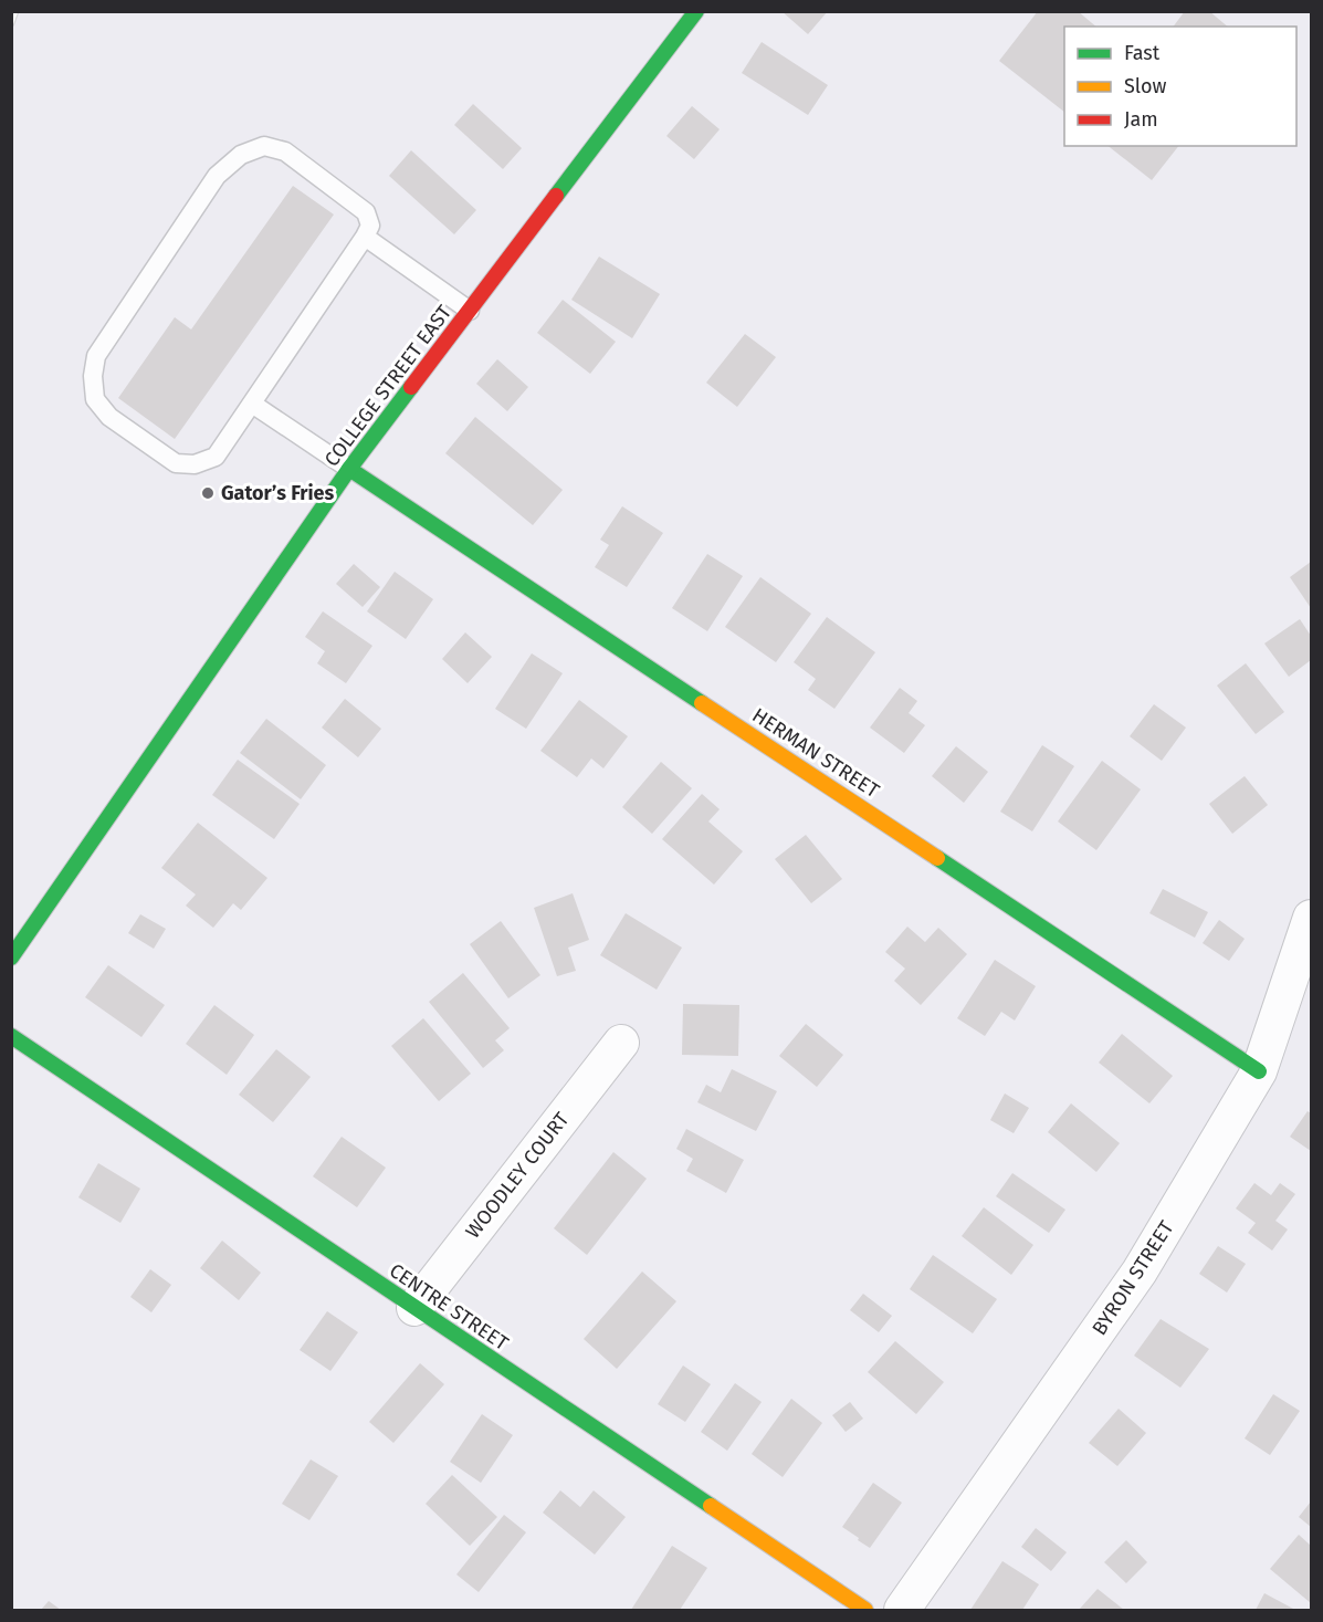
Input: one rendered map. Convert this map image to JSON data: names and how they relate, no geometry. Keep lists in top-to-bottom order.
{
  "streets": {
    "street": [
      "COLLEGE STREET EAST",
      "HERMAN STREET",
      "WOODLEY COURT",
      "BYRON STREET",
      "CENTRE STREET"
    ]
  },
  "crossings": [
    ["COLLEGE STREET EAST", "HERMAN STREET"],
    ["HERMAN STREET", "BYRON STREET"],
    ["WOODLEY COURT", "CENTRE STREET"]
  ],
  "places": ["Gator’s Fries"],
  "legend": ["Fast", "Slow", "Jam"]
}
